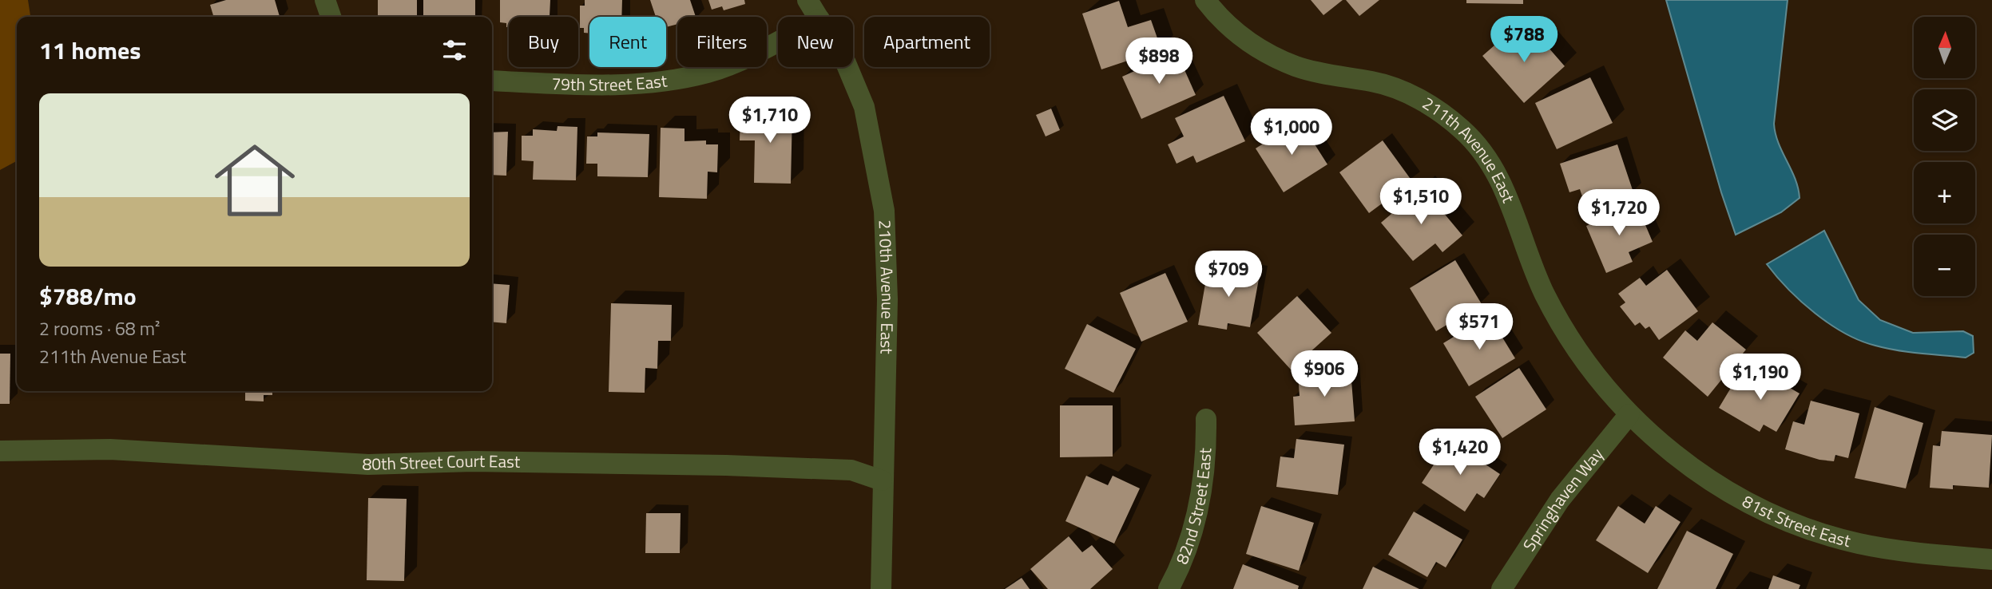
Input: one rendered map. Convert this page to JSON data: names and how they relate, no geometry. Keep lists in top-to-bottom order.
{
  "streets": {
    "street": [
      "79th Street East",
      "211th Avenue East",
      "210th Avenue East",
      "80th Street Court East",
      "Springhaven Way",
      "82nd Street East",
      "81st Street East"
    ]
  },
  "crossings": [
    ["211th Avenue East", "Springhaven Way"],
    ["211th Avenue East", "81st Street East"],
    ["210th Avenue East", "80th Street Court East"],
    ["Springhaven Way", "81st Street East"]
  ],
  "north": "top",
  "page": {
    "price": [
      "$788",
      "$898",
      "$1,710",
      "$1,000",
      "$1,510",
      "$1,720",
      "$709",
      "$571",
      "$906",
      "$1,190",
      "$1,420"
    ],
    "map_buttons": ["+", "−"],
    "chip": [
      "Buy",
      "Rent",
      "Filters",
      "New",
      "Apartment"
    ],
    "heading": "11 homes",
    "list": [
      {
        "name": "$788/mo",
        "note": "2 rooms · 68 m² · 211th Avenue East"
      }
    ]
  }
}
